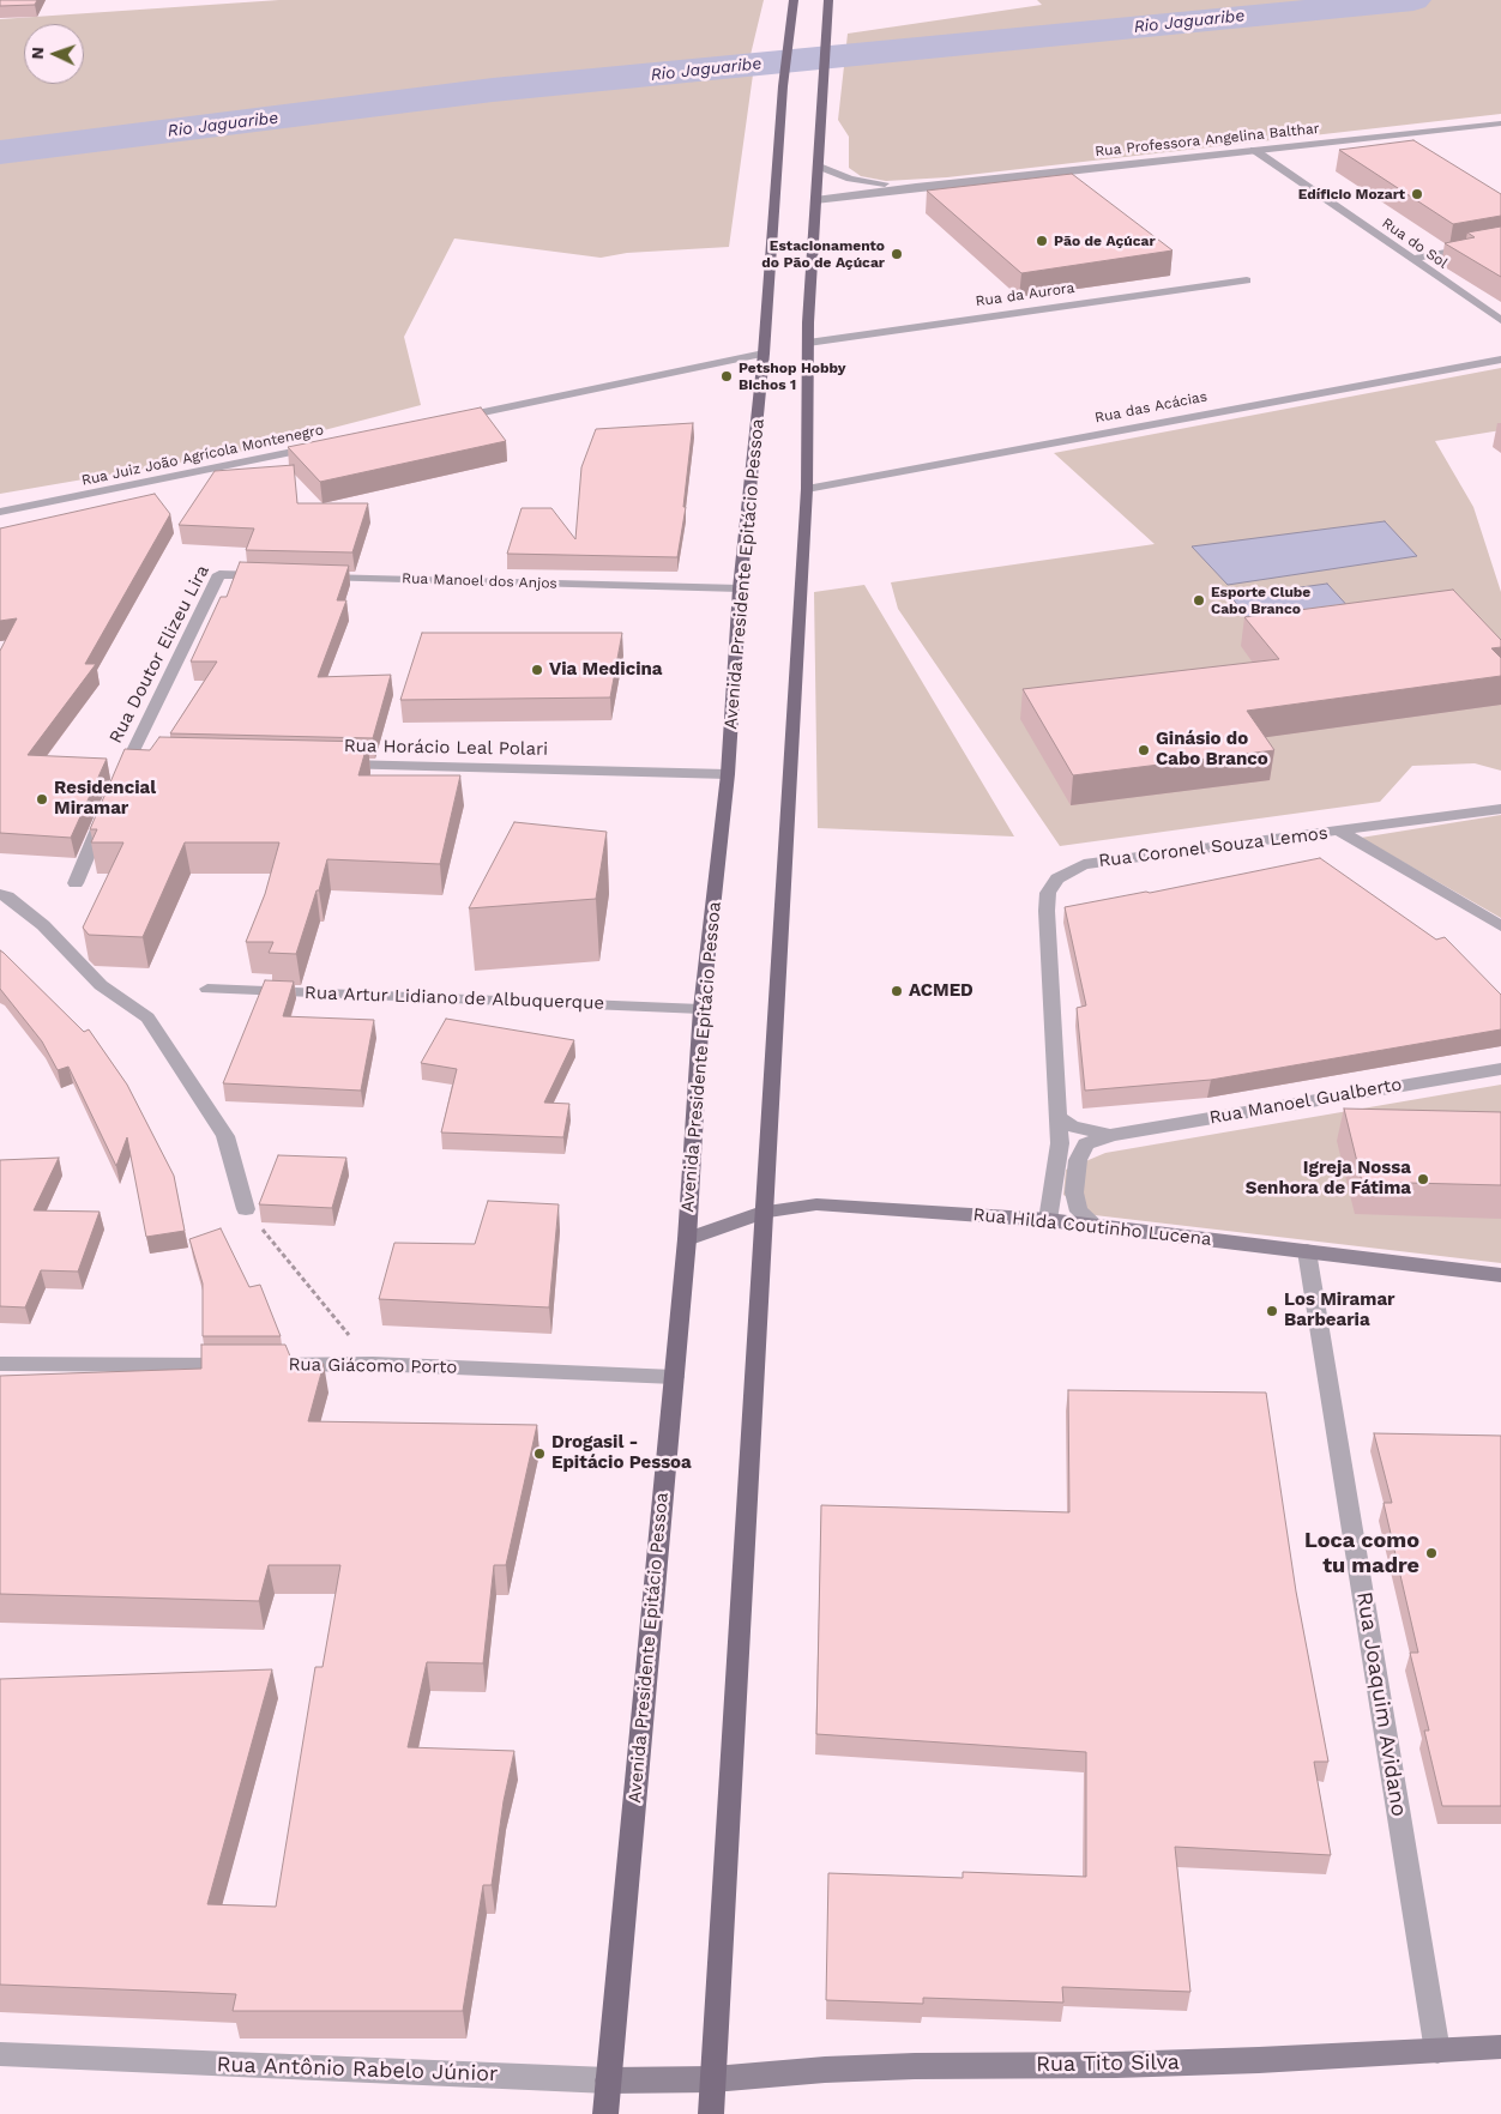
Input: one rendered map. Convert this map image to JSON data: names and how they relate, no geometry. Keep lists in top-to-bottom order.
{
  "streets": {
    "main road": [
      "Avenida Presidente Epitácio Pessoa",
      "Rua Hilda Coutinho Lucena",
      "Rua Tito Silva",
      "Rua Antônio Rabelo Júnior"
    ],
    "street": [
      "Rua Professora Angelina Balthar",
      "Rua do Sol",
      "Rua da Aurora",
      "Rua das Acácias",
      "Rua Juiz João Agrícola Montenegro",
      "Rua Manoel dos Anjos",
      "Rua Doutor Elizeu Lira",
      "Rua Horácio Leal Polari",
      "Rua Coronel Souza Lemos",
      "Rua Artur Lidiano de Albuquerque",
      "Rua Manoel Gualberto",
      "Rua Giácomo Porto",
      "Rua Joaquim Avidano"
    ]
  },
  "crossings": [
    ["Rua Professora Angelina Balthar", "Rua do Sol"],
    ["Avenida Presidente Epitácio Pessoa", "Rua Manoel dos Anjos"],
    ["Avenida Presidente Epitácio Pessoa", "Rua Horácio Leal Polari"],
    ["Avenida Presidente Epitácio Pessoa", "Rua Artur Lidiano de Albuquerque"],
    ["Avenida Presidente Epitácio Pessoa", "Rua Hilda Coutinho Lucena"],
    ["Avenida Presidente Epitácio Pessoa", "Rua Giácomo Porto"],
    ["Avenida Presidente Epitácio Pessoa", "Rua Antônio Rabelo Júnior"],
    ["Rua Coronel Souza Lemos", "Rua Manoel Gualberto"],
    ["Rua Coronel Souza Lemos", "Rua Hilda Coutinho Lucena"],
    ["Rua Manoel Gualberto", "Rua Hilda Coutinho Lucena"],
    ["Rua Hilda Coutinho Lucena", "Rua Joaquim Avidano"],
    ["Rua Joaquim Avidano", "Rua Tito Silva"],
    ["Rua Tito Silva", "Rua Antônio Rabelo Júnior"]
  ],
  "water": ["Rio Jaguaribe"],
  "places": [
    "Edíficio Mozart",
    "Pão de Açúcar",
    "Estacionamento do Pão de Açúcar",
    "Petshop Hobby Bichos 1",
    "Esporte Clube Cabo Branco",
    "Via Medicina",
    "Ginásio do Cabo Branco",
    "Residencial Miramar",
    "ACMED",
    "Igreja Nossa Senhora de Fátima",
    "Los Miramar Barbearia",
    "Drogasil - Epitácio Pessoa",
    "Loca como tu madre"
  ],
  "north": "left"
}
